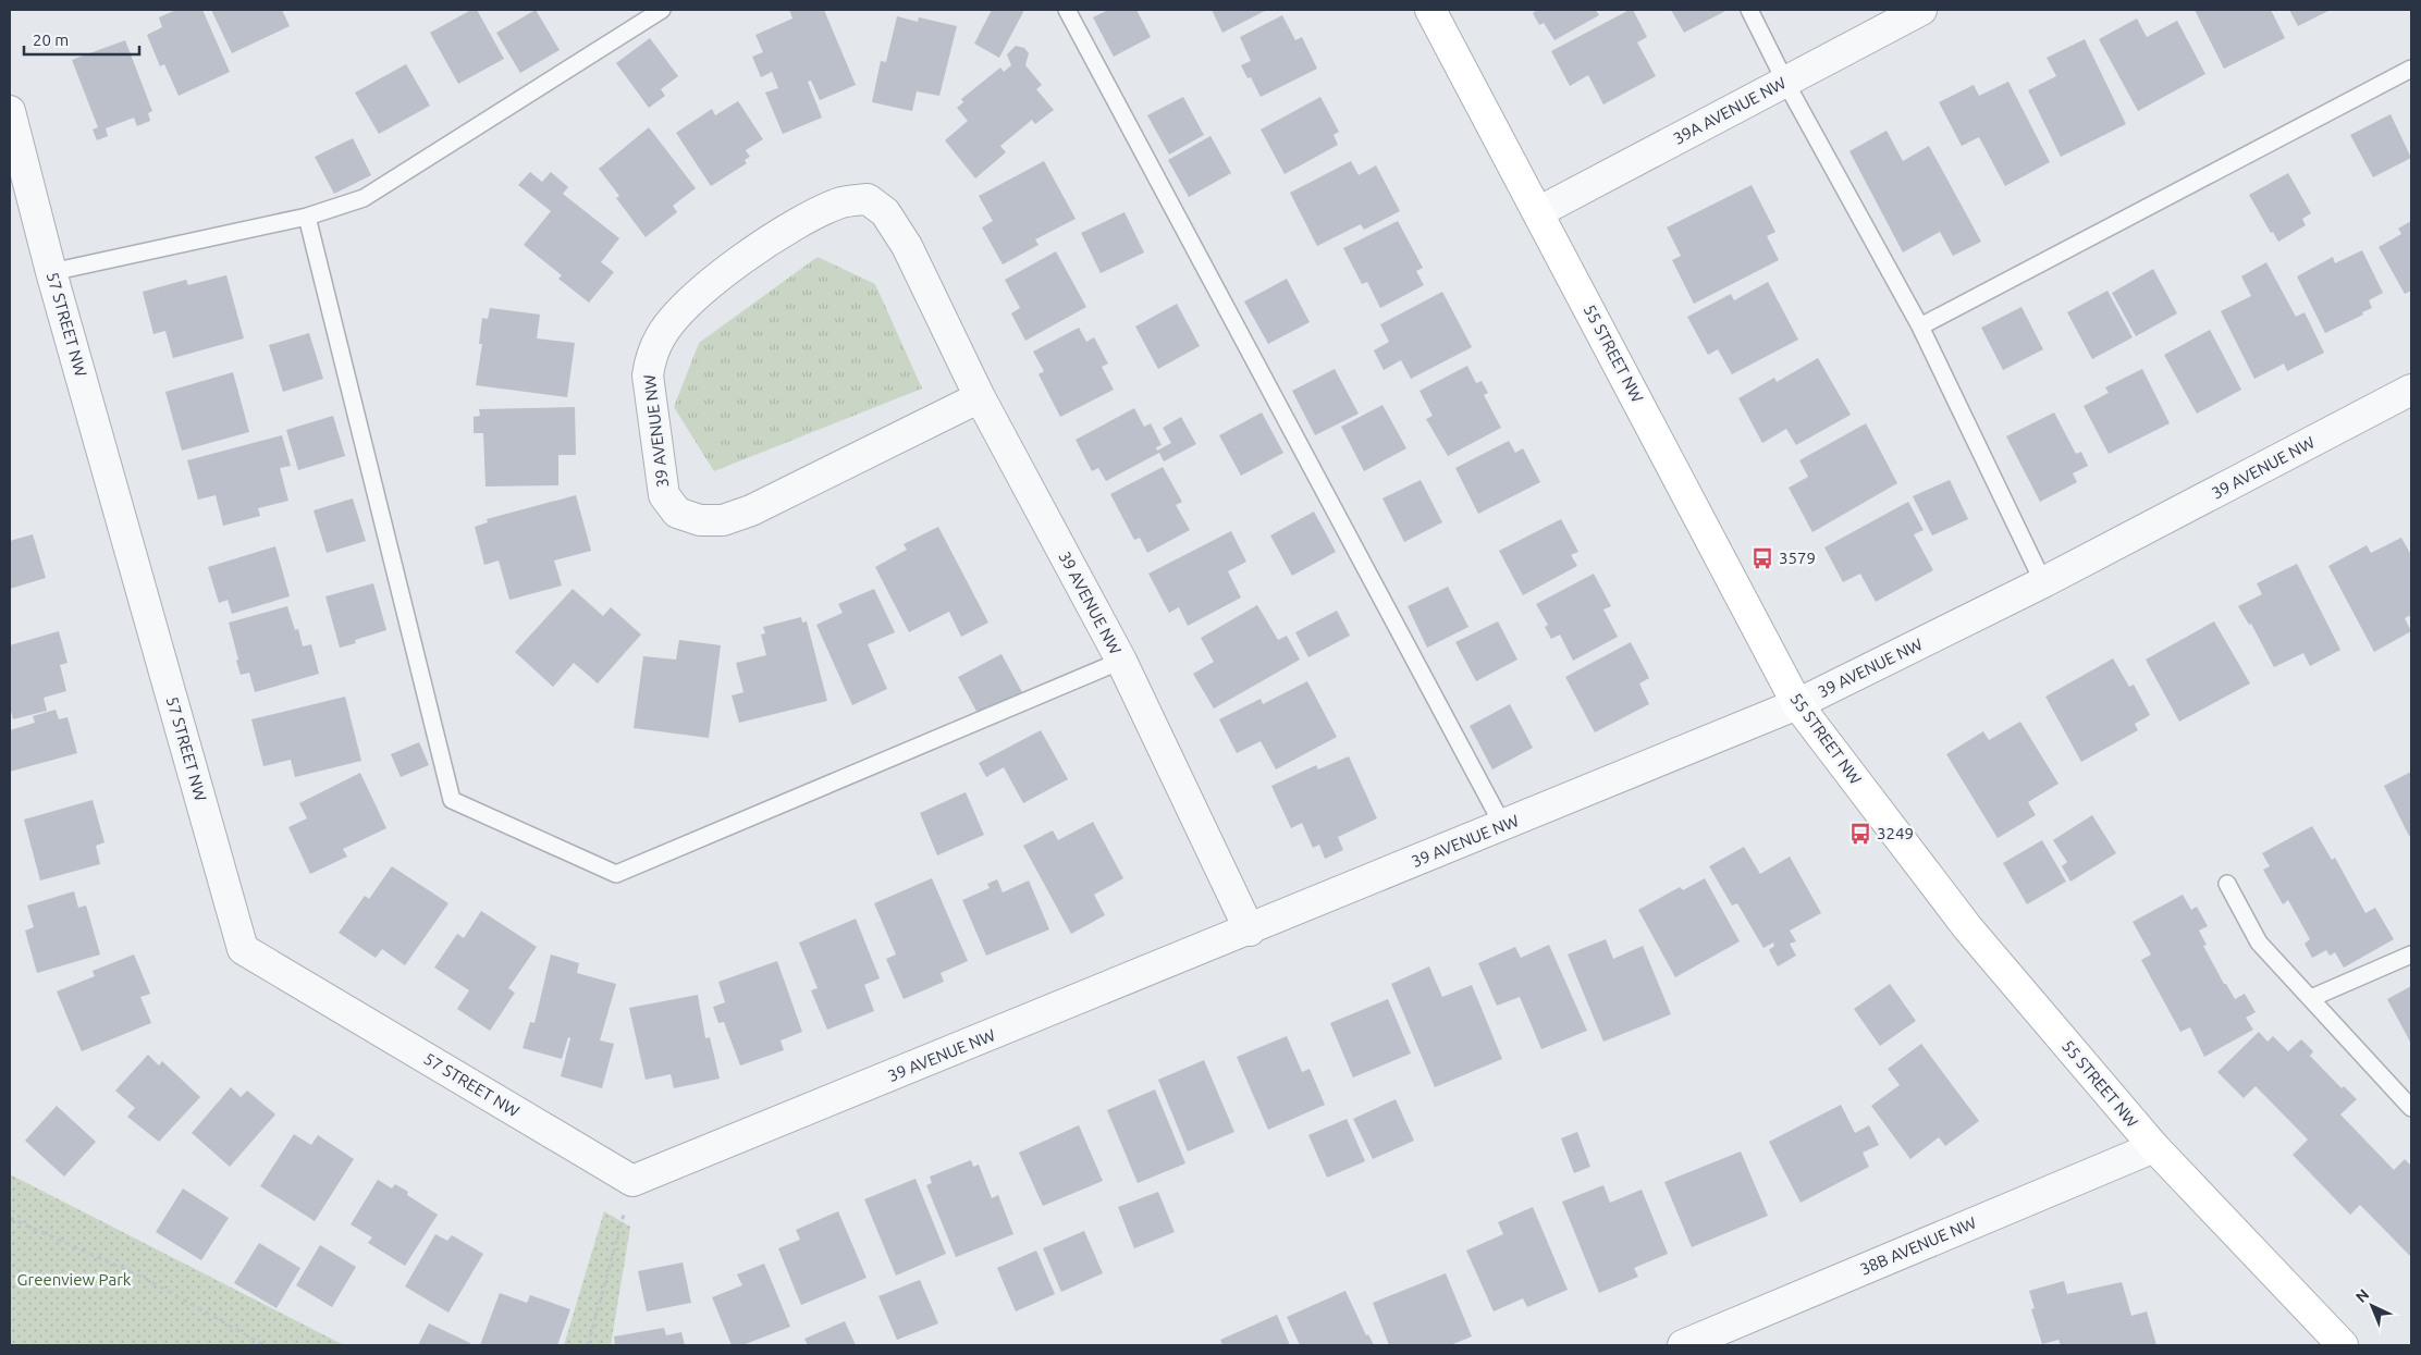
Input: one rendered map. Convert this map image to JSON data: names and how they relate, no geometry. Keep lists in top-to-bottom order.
{
  "streets": {
    "street": [
      "39A AVENUE NW",
      "57 STREET NW",
      "55 STREET NW",
      "39 AVENUE NW",
      "38B AVENUE NW"
    ]
  },
  "crossings": [
    ["39A AVENUE NW", "55 STREET NW"],
    ["57 STREET NW", "39 AVENUE NW"],
    ["55 STREET NW", "39 AVENUE NW"],
    ["55 STREET NW", "38B AVENUE NW"]
  ],
  "parks": ["Greenview Park"],
  "places": {
    "bus stop": ["3579", "3249"]
  },
  "scale_bar": "20 m",
  "north": "top left"
}
